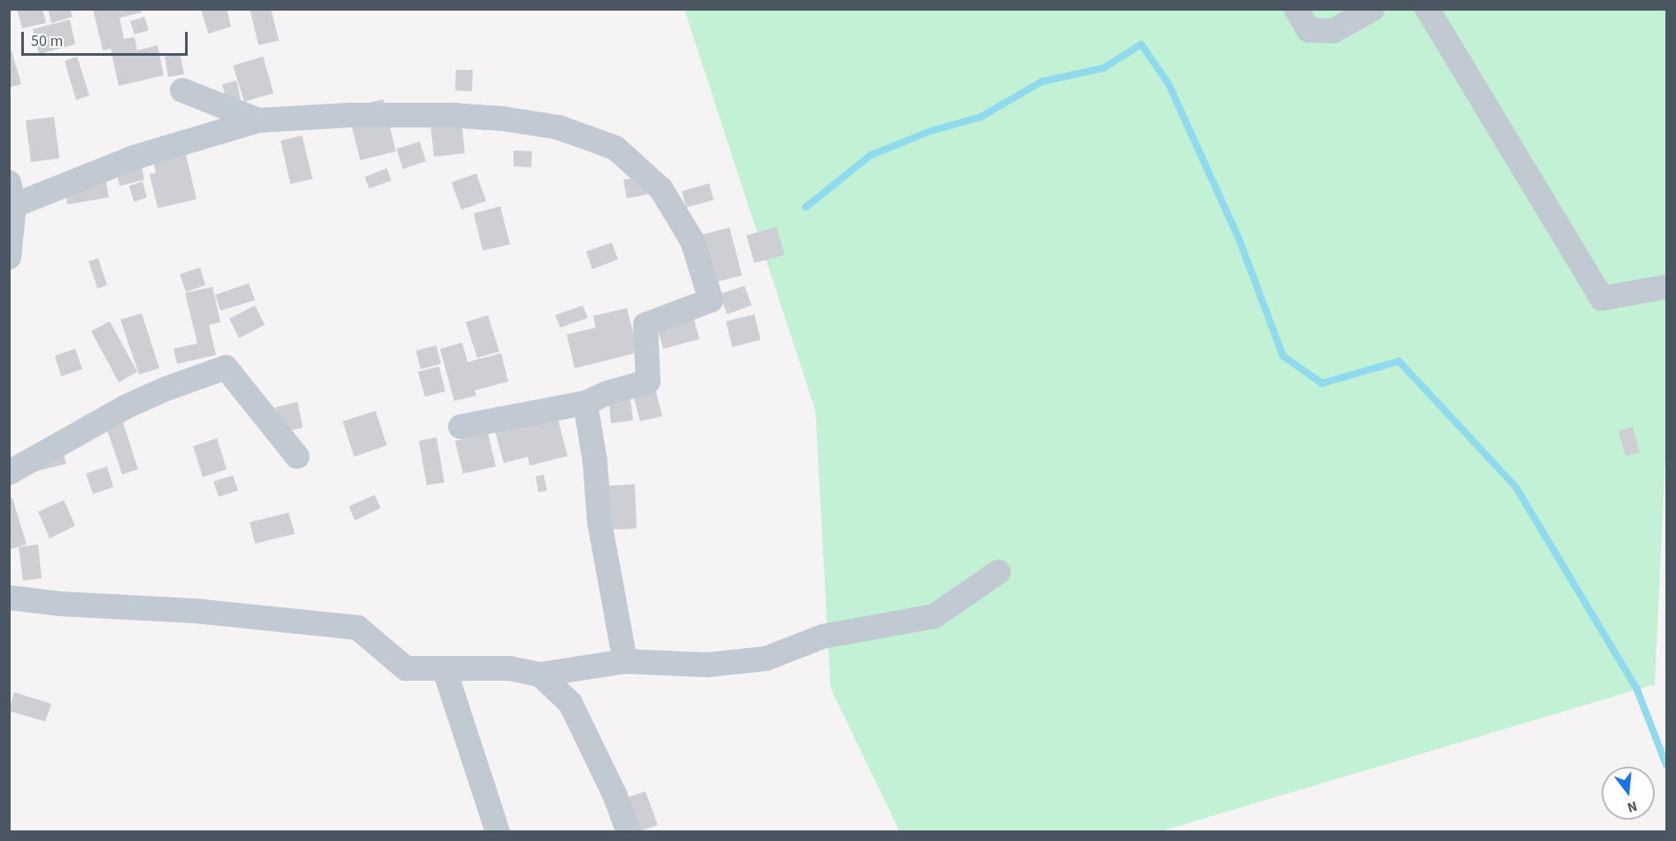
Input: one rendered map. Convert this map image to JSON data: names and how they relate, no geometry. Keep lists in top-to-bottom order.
{
  "scale_bar": "50 m",
  "north": "bottom"
}
